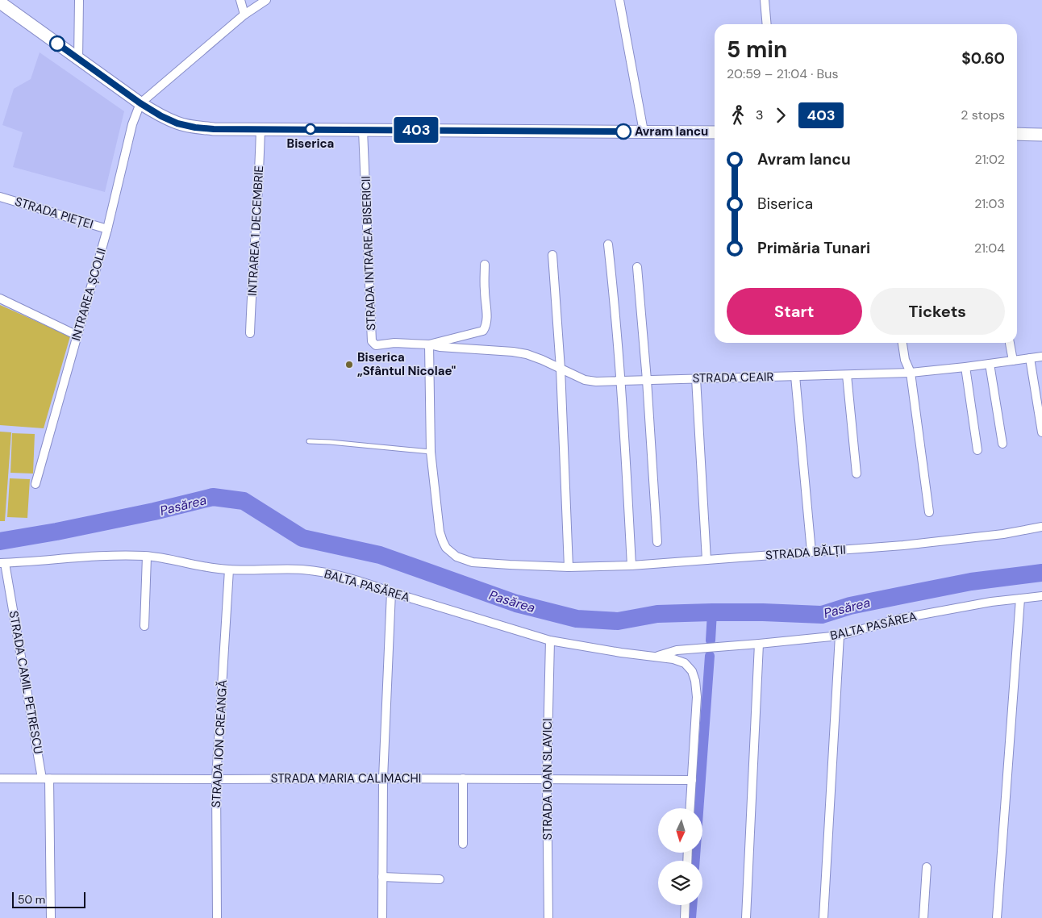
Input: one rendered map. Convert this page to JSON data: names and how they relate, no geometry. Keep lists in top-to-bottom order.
{
  "streets": {
    "street": [
      "STRADA PIEȚEI",
      "INTRAREA 1 DECEMBRIE",
      "STRADA INTRAREA BISERICII",
      "INTRAREA ȘCOLII",
      "STRADA CEAIR",
      "STRADA BĂLȚII",
      "BALTA PASĂREA",
      "STRADA CAMIL PETRESCU",
      "STRADA ION CREANGĂ",
      "STRADA MARIA CALIMACHI",
      "STRADA IOAN SLAVICI"
    ]
  },
  "crossings": [
    ["STRADA PIEȚEI", "INTRAREA ȘCOLII"],
    ["STRADA INTRAREA BISERICII", "STRADA CEAIR"],
    ["STRADA INTRAREA BISERICII", "STRADA BĂLȚII"],
    ["STRADA CEAIR", "STRADA BĂLȚII"],
    ["BALTA PASĂREA", "STRADA CAMIL PETRESCU"],
    ["BALTA PASĂREA", "STRADA ION CREANGĂ"],
    ["BALTA PASĂREA", "STRADA MARIA CALIMACHI"],
    ["BALTA PASĂREA", "STRADA IOAN SLAVICI"],
    ["STRADA CAMIL PETRESCU", "STRADA MARIA CALIMACHI"],
    ["STRADA ION CREANGĂ", "STRADA MARIA CALIMACHI"],
    ["STRADA MARIA CALIMACHI", "STRADA IOAN SLAVICI"]
  ],
  "water": ["Pasărea"],
  "places": ["Biserica", "Avram Iancu", "Biserica „Sfântul Nicolae\""],
  "lines": ["bus line 403"],
  "scale_bar": "50 m",
  "north": "bottom",
  "page": {
    "on_map": "403",
    "heading": ["5 min", "20:59 – 21:04 · Bus", "$0.60"],
    "legs": ["3", "403", "2 stops"],
    "list": [
      {
        "name": "Avram Iancu",
        "value": "21:02"
      },
      {
        "name": "Biserica",
        "value": "21:03"
      },
      {
        "name": "Primăria Tunari",
        "value": "21:04"
      }
    ],
    "buttons": ["Start", "Tickets"],
    "scale": "50 m"
  }
}
